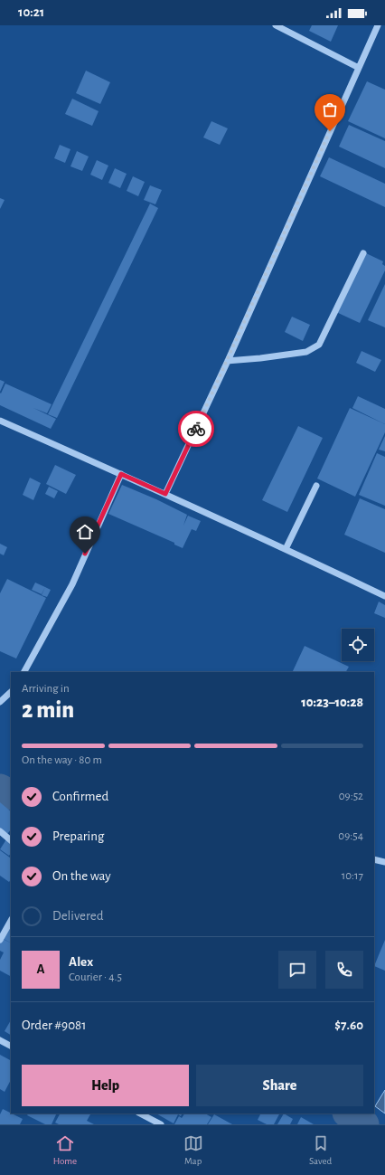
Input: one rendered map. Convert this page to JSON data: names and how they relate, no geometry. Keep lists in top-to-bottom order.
{
  "page": {
    "status": "10:21",
    "heading": ["2 min", "Arriving in", "10:23–10:28"],
    "panel": [
      "Alex",
      "Courier · 4.5",
      "Order #9081",
      "$7.60"
    ],
    "bar": "On the way · 80 m",
    "list": [
      ["Confirmed", "09:52"],
      ["Preparing", "09:54"],
      ["On the way", "10:17"],
      "Delivered"
    ],
    "round": "A",
    "buttons": ["Help", "Share"],
    "tabs": ["Home", "Map", "Saved"]
  }
}
